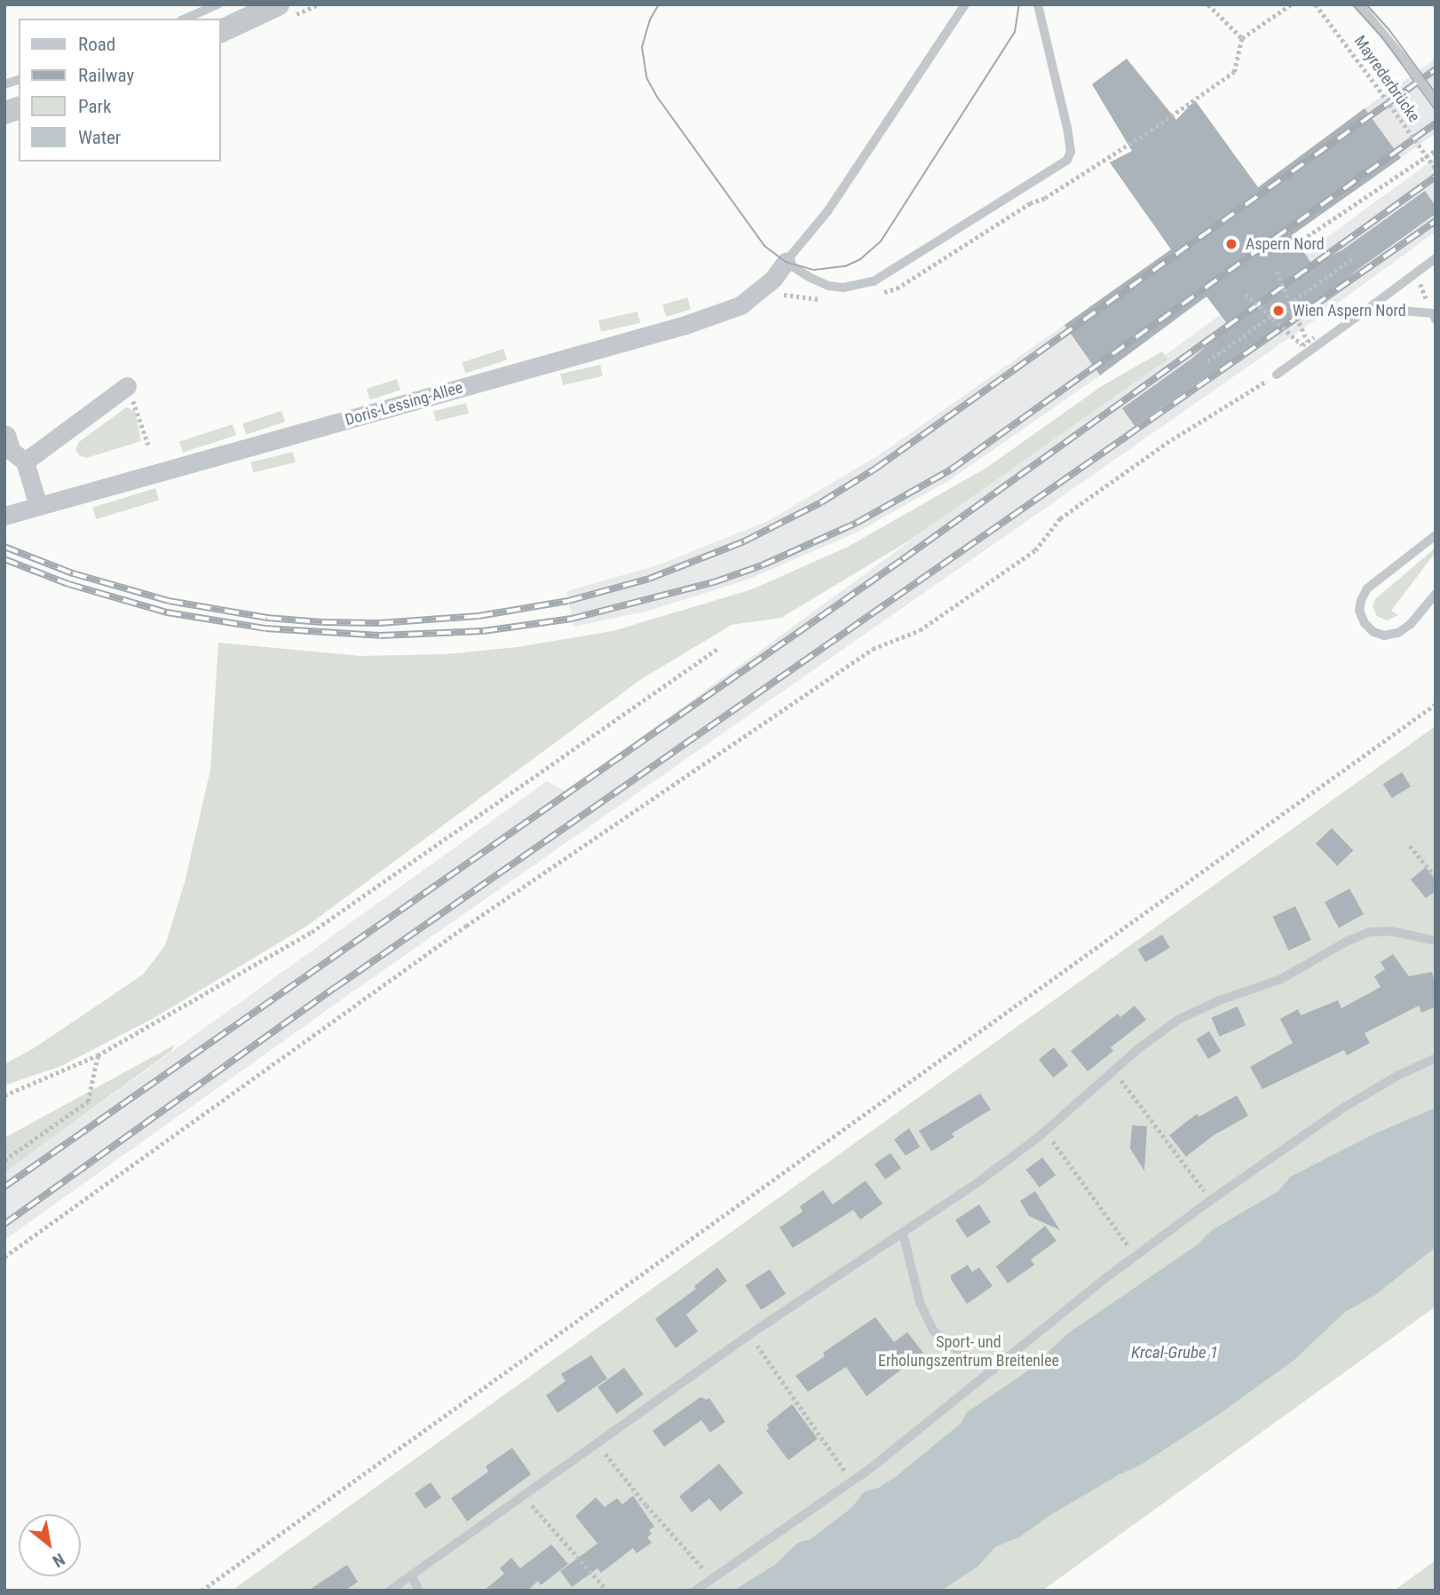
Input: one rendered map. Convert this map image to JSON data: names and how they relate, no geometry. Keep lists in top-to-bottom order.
{
  "streets": {
    "street": ["Doris-Lessing-Allee"],
    "path": ["Mayrederbrücke"]
  },
  "water": ["Krcal-Grube 1"],
  "parks": ["Sport- und Erholungszentrum Breitenlee"],
  "places": ["Aspern Nord", "Wien Aspern Nord"],
  "legend": [
    "Road",
    "Railway",
    "Park",
    "Water"
  ],
  "north": "bottom right"
}
